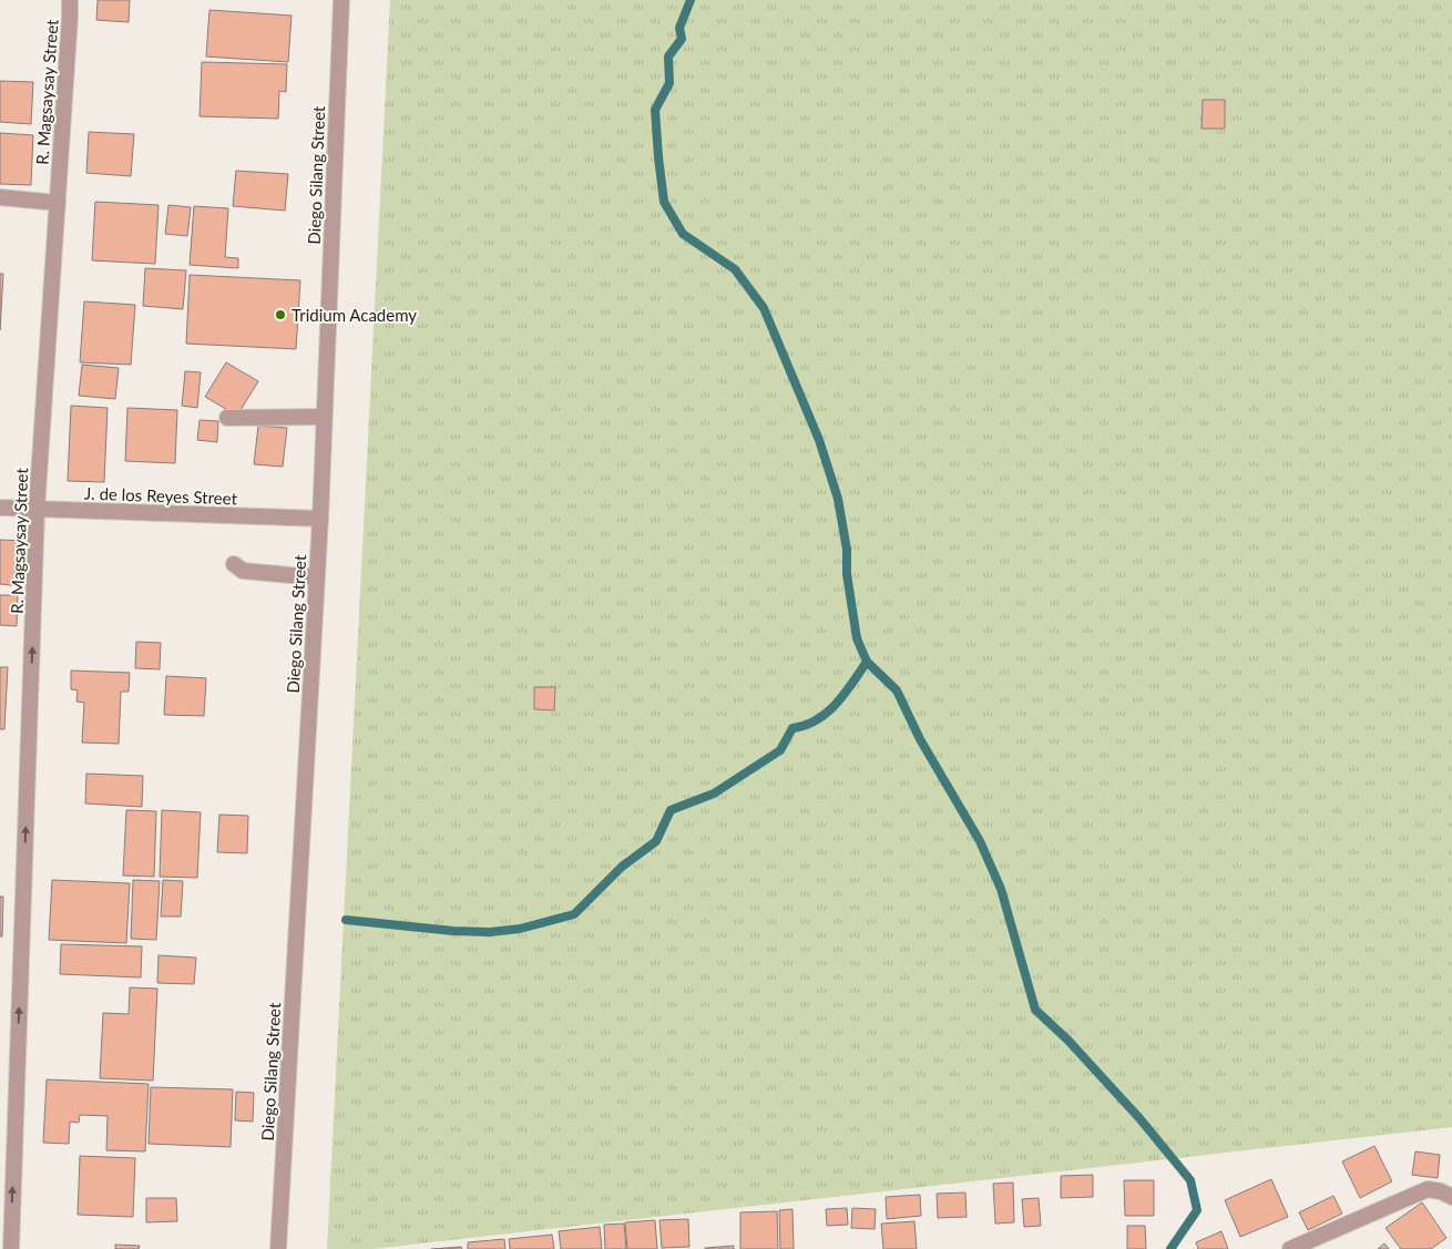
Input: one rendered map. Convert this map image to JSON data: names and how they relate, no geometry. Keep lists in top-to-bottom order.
{
  "streets": {
    "street": ["R. Magsaysay Street", "Diego Silang Street", "J. de los Reyes Street"]
  },
  "crossings": [
    ["R. Magsaysay Street", "J. de los Reyes Street"],
    ["Diego Silang Street", "J. de los Reyes Street"]
  ],
  "one_way": ["R. Magsaysay Street"],
  "places": ["Tridium Academy"]
}
